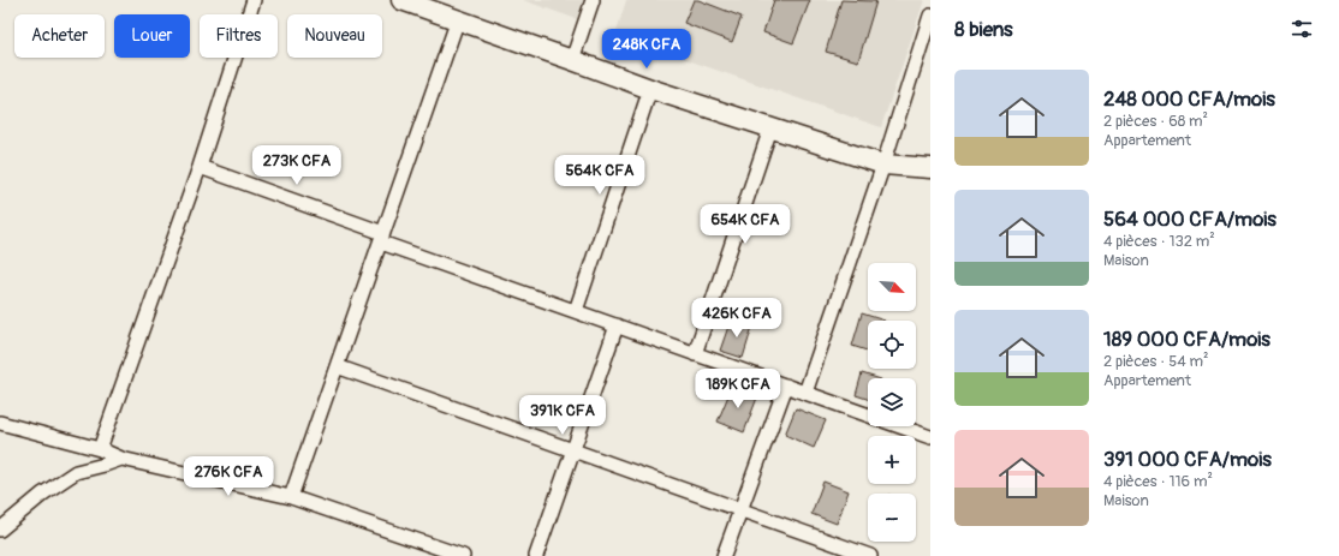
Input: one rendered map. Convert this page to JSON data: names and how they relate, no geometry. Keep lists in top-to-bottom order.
{
  "north": "bottom right",
  "page": {
    "heading": "8 biens",
    "chip": [
      "Acheter",
      "Louer",
      "Filtres",
      "Nouveau"
    ],
    "price": [
      "248K CFA",
      "273K CFA",
      "564K CFA",
      "654K CFA",
      "426K CFA",
      "189K CFA",
      "391K CFA",
      "276K CFA"
    ],
    "list": [
      {
        "name": "248 000 CFA/mois",
        "note": "2 pièces · 68 m² · Appartement"
      },
      {
        "name": "564 000 CFA/mois",
        "note": "4 pièces · 132 m² · Maison"
      },
      {
        "name": "189 000 CFA/mois",
        "note": "2 pièces · 54 m² · Appartement"
      },
      {
        "name": "391 000 CFA/mois",
        "note": "4 pièces · 116 m² · Maison"
      }
    ],
    "map_buttons": ["+", "−"]
  }
}
